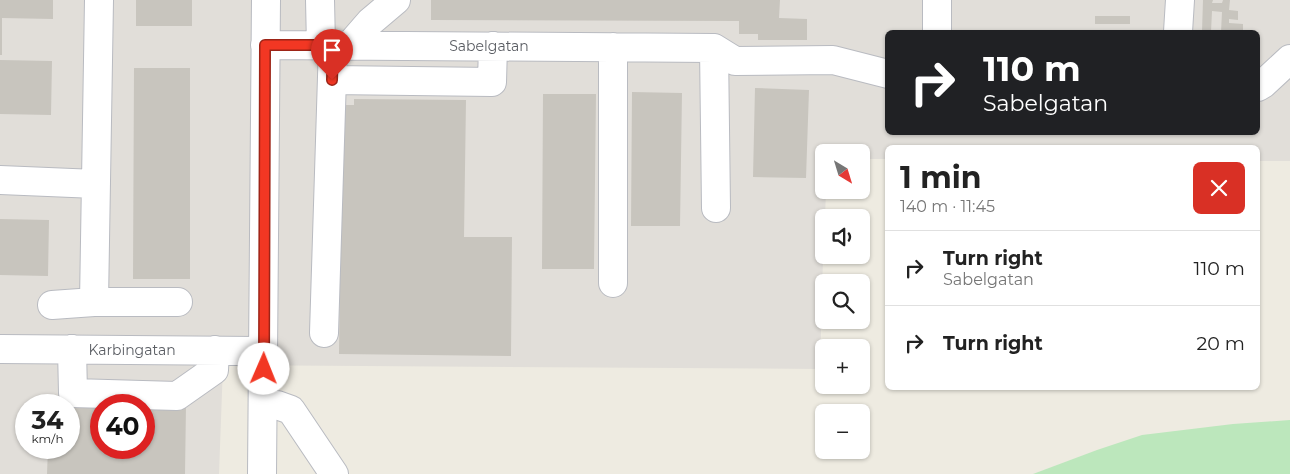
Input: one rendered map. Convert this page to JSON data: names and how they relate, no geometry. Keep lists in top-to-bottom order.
{
  "streets": {
    "street": ["Sabelgatan", "Karbingatan"]
  },
  "north": "bottom right",
  "page": {
    "turn": ["110 m", "Sabelgatan"],
    "map_buttons": ["+", "−"],
    "heading": ["1 min", "140 m · 11:45"],
    "list": [
      {
        "name": "Turn right",
        "note": "Sabelgatan",
        "value": "110 m"
      },
      {
        "name": "Turn right",
        "value": "20 m"
      }
    ],
    "speed": "34 km/h",
    "limit": "40"
  }
}
